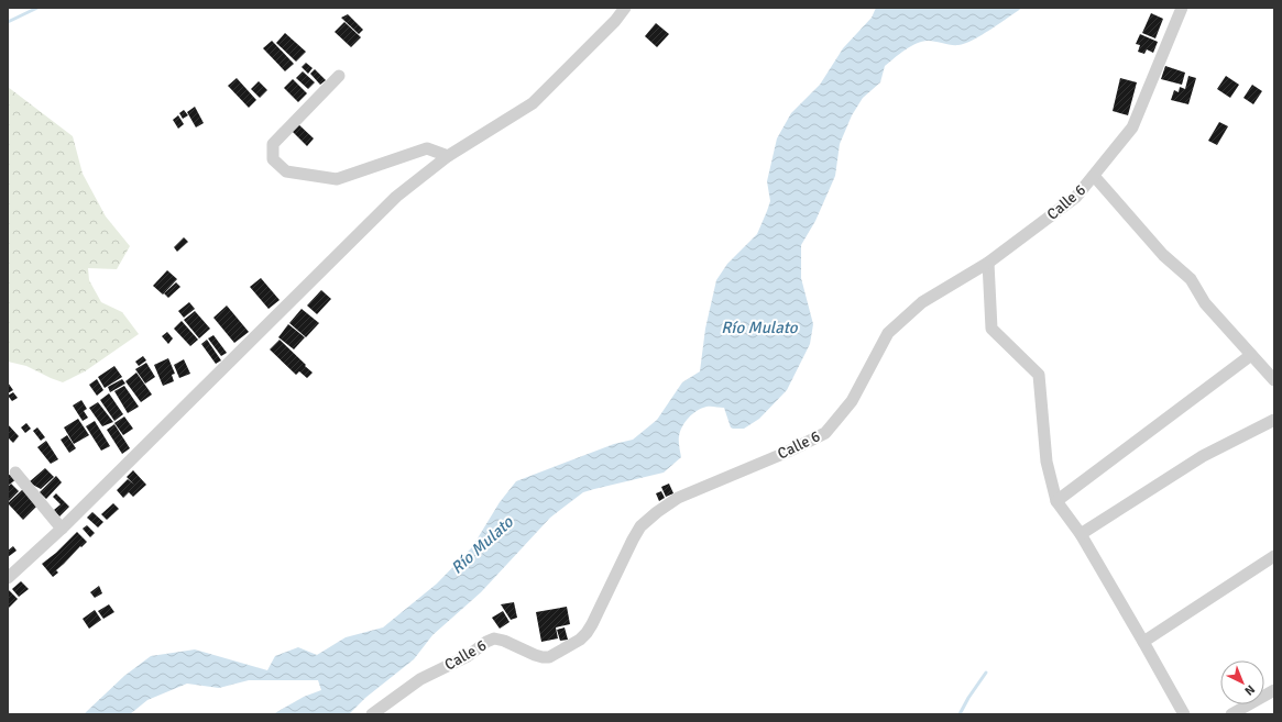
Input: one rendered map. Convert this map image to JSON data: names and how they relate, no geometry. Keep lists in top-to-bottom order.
{
  "streets": {
    "street": ["Calle 6"]
  },
  "water": ["Río Mulato"],
  "north": "bottom right"
}
